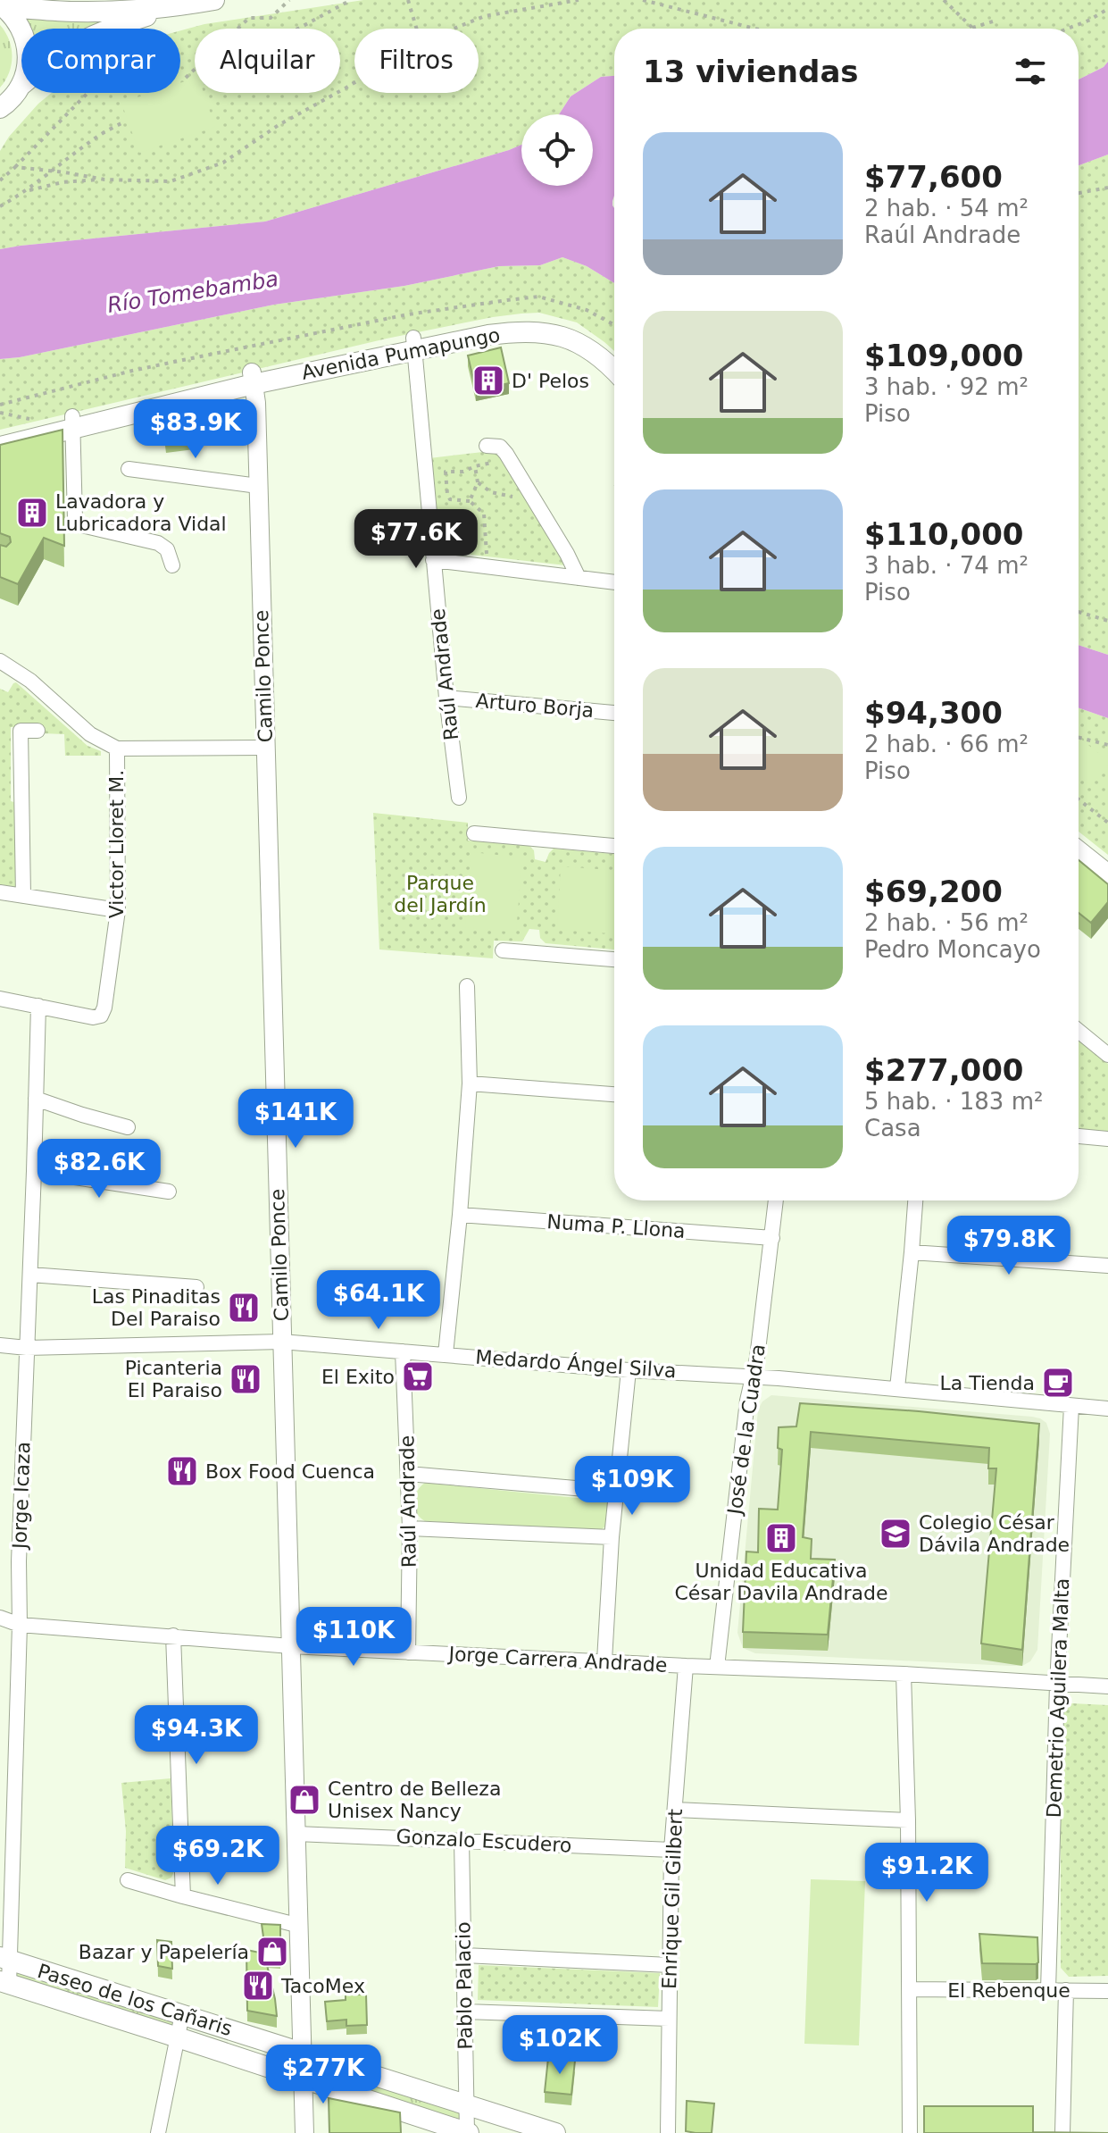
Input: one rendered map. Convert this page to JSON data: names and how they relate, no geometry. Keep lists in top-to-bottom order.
{
  "streets": {
    "main road": ["Avenida Pumapungo", "Paseo de los Cañaris"],
    "street": [
      "Raúl Andrade",
      "Camilo Ponce",
      "Arturo Borja",
      "Victor Lloret M.",
      "Numa P. Llona",
      "Medardo Ángel Silva",
      "José de la Cuadra",
      "Jorge Icaza",
      "Jorge Carrera Andrade",
      "Demetrio Aguilera Malta",
      "Gonzalo Escudero",
      "Enrique Gil Gilbert",
      "Pablo Palacio",
      "El Rebenque"
    ]
  },
  "crossings": [
    ["Avenida Pumapungo", "Raúl Andrade"],
    ["Avenida Pumapungo", "Camilo Ponce"],
    ["Raúl Andrade", "Arturo Borja"],
    ["Raúl Andrade", "Medardo Ángel Silva"],
    ["Raúl Andrade", "Jorge Carrera Andrade"],
    ["Camilo Ponce", "Medardo Ángel Silva"],
    ["Camilo Ponce", "Jorge Carrera Andrade"],
    ["Camilo Ponce", "Gonzalo Escudero"],
    ["Camilo Ponce", "Paseo de los Cañaris"],
    ["Victor Lloret M.", "Jorge Icaza"],
    ["Numa P. Llona", "José de la Cuadra"],
    ["Medardo Ángel Silva", "José de la Cuadra"],
    ["Medardo Ángel Silva", "Jorge Icaza"],
    ["Medardo Ángel Silva", "Demetrio Aguilera Malta"],
    ["José de la Cuadra", "Jorge Carrera Andrade"],
    ["Jorge Icaza", "Jorge Carrera Andrade"],
    ["Jorge Icaza", "Paseo de los Cañaris"],
    ["Jorge Carrera Andrade", "Demetrio Aguilera Malta"],
    ["Jorge Carrera Andrade", "Enrique Gil Gilbert"],
    ["Demetrio Aguilera Malta", "El Rebenque"],
    ["Gonzalo Escudero", "Enrique Gil Gilbert"],
    ["Gonzalo Escudero", "Pablo Palacio"],
    ["Pablo Palacio", "Paseo de los Cañaris"]
  ],
  "water": ["Río Tomebamba"],
  "parks": ["Parque del Jardín"],
  "places": {
    "building": ["D' Pelos", "Lavadora y Lubricadora Vidal", "Unidad Educativa César Davila Andrade"],
    "restaurant": [
      "Las Pinaditas Del Paraiso",
      "Picanteria El Paraiso",
      "Box Food Cuenca",
      "TacoMex"
    ],
    "supermarket": ["El Exito"],
    "cafe": ["La Tienda"],
    "school or university": ["Colegio César Dávila Andrade"],
    "shop": ["Centro de Belleza Unisex Nancy", "Bazar y Papelería"]
  },
  "page": {
    "chip": ["Comprar", "Alquilar", "Filtros"],
    "heading": "13 viviendas",
    "list": [
      {
        "name": "$77,600",
        "note": "2 hab. · 54 m² · Raúl Andrade"
      },
      {
        "name": "$109,000",
        "note": "3 hab. · 92 m² · Piso"
      },
      {
        "name": "$110,000",
        "note": "3 hab. · 74 m² · Piso"
      },
      {
        "name": "$94,300",
        "note": "2 hab. · 66 m² · Piso"
      },
      {
        "name": "$69,200",
        "note": "2 hab. · 56 m² · Pedro Moncayo"
      },
      {
        "name": "$277,000",
        "note": "5 hab. · 183 m² · Casa"
      }
    ],
    "price": [
      "$83.9K",
      "$77.6K",
      "$141K",
      "$82.6K",
      "$79.8K",
      "$64.1K",
      "$109K",
      "$110K",
      "$94.3K",
      "$69.2K",
      "$91.2K",
      "$102K",
      "$277K"
    ]
  }
}
